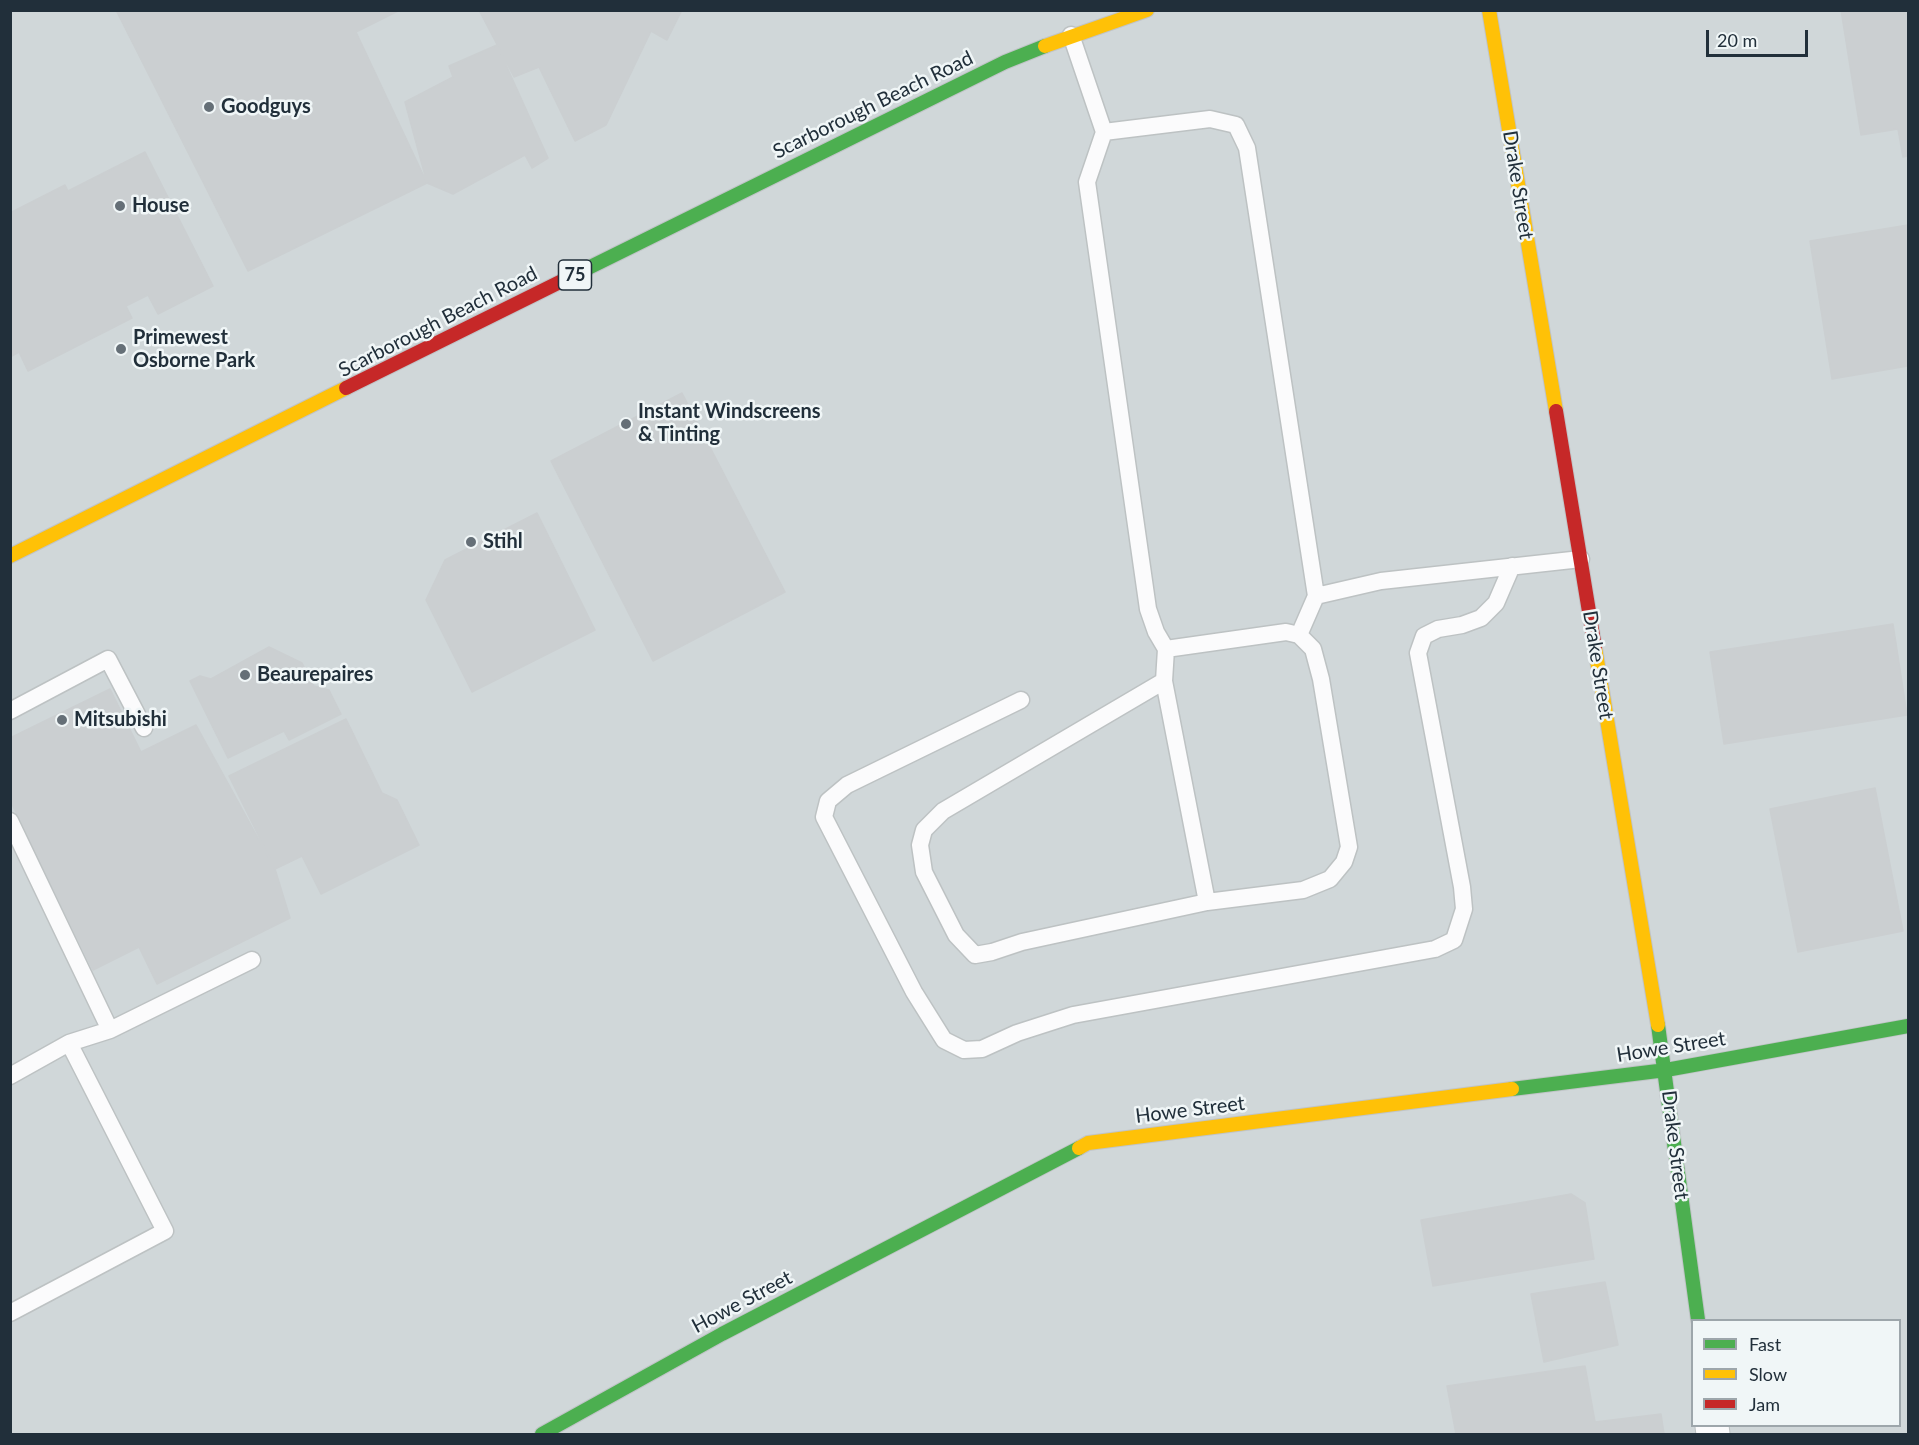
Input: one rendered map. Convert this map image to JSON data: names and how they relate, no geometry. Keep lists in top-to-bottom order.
{
  "streets": {
    "street": [
      "Scarborough Beach Road",
      "Drake Street",
      "75",
      "Howe Street"
    ]
  },
  "crossings": [
    ["Drake Street", "Howe Street"]
  ],
  "places": [
    "Goodguys",
    "House",
    "Primewest Osborne Park",
    "Instant Windscreens & Tinting",
    "Stihl",
    "Beaurepaires",
    "Mitsubishi"
  ],
  "legend": ["Fast", "Slow", "Jam"],
  "scale_bar": "20 m"
}
